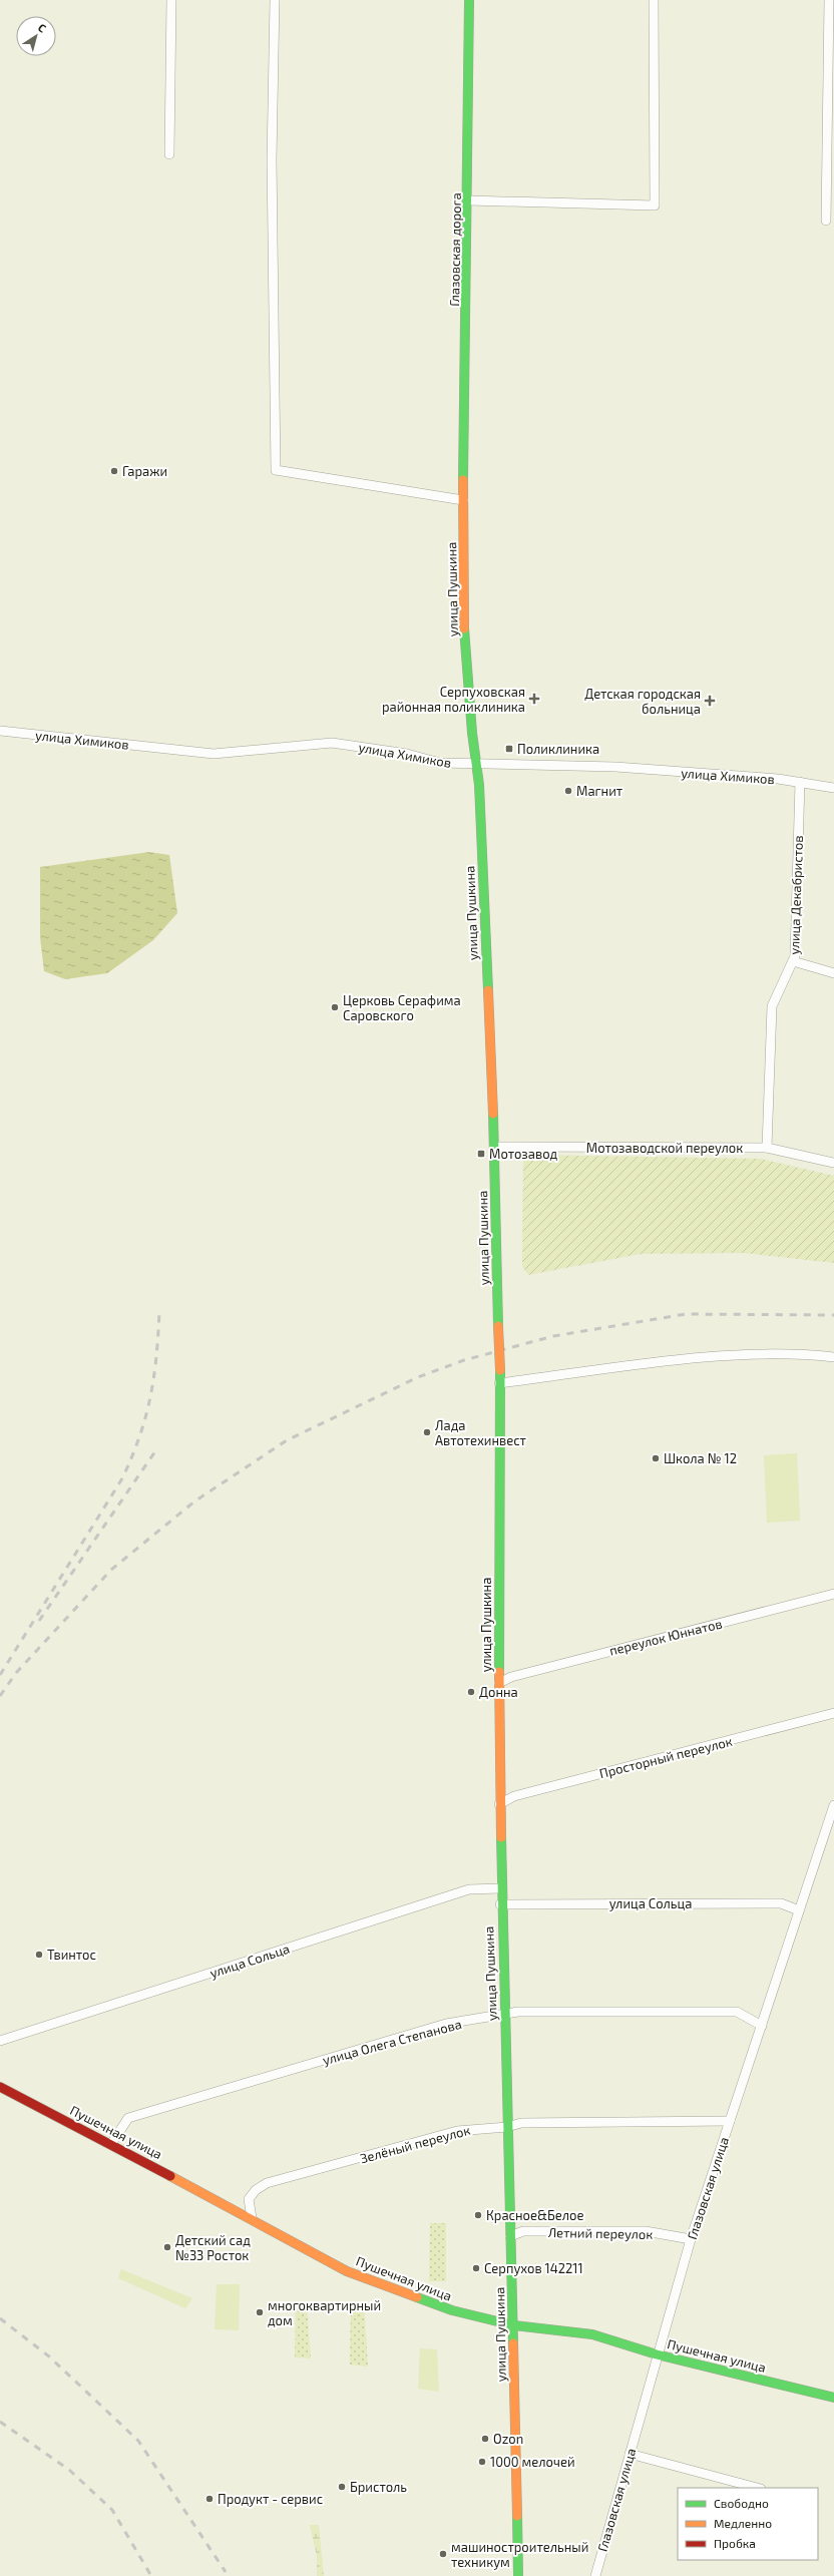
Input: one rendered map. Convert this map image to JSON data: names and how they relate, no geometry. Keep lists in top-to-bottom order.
{
  "streets": {
    "street": [
      "Глазовская дорога",
      "улица Пушкина",
      "улица Химиков",
      "улица Декабристов",
      "Мотозаводской переулок",
      "переулок Юннатов",
      "Просторный переулок",
      "улица Сольца",
      "улица Олега Степанова",
      "Пушечная улица",
      "Зелёный переулок",
      "Глазовская улица",
      "Летний переулок"
    ]
  },
  "crossings": [
    ["Глазовская дорога", "улица Пушкина"],
    ["улица Пушкина", "улица Химиков"],
    ["улица Пушкина", "Мотозаводской переулок"],
    ["улица Пушкина", "переулок Юннатов"],
    ["улица Пушкина", "Просторный переулок"],
    ["улица Пушкина", "улица Сольца"],
    ["улица Пушкина", "улица Олега Степанова"],
    ["улица Пушкина", "Пушечная улица"],
    ["улица Пушкина", "Зелёный переулок"],
    ["улица Пушкина", "Летний переулок"],
    ["улица Химиков", "улица Декабристов"],
    ["улица Декабристов", "Мотозаводской переулок"],
    ["улица Сольца", "Глазовская улица"],
    ["улица Олега Степанова", "Пушечная улица"],
    ["улица Олега Степанова", "Глазовская улица"],
    ["Пушечная улица", "Зелёный переулок"],
    ["Пушечная улица", "Глазовская улица"],
    ["Зелёный переулок", "Глазовская улица"],
    ["Глазовская улица", "Летний переулок"]
  ],
  "places": {
    "other": [
      "Гаражи",
      "Магнит",
      "Церковь Серафима Саровского",
      "Лада Автотехинвест",
      "Школа № 12",
      "Донна",
      "Твинтос",
      "Красное&Белое",
      "Детский сад №33 Росток",
      "Серпухов 142211",
      "многоквартирный дом",
      "Ozon",
      "1000 мелочей",
      "Бристоль",
      "Продукт - сервис",
      "машиностроительный техникум"
    ],
    "health": ["Серпуховская районная поликлиника", "Детская городская больница"],
    "transit": ["Поликлиника", "Мотозавод"]
  },
  "legend": ["Свободно", "Медленно", "Пробка"],
  "north": "top right"
}
